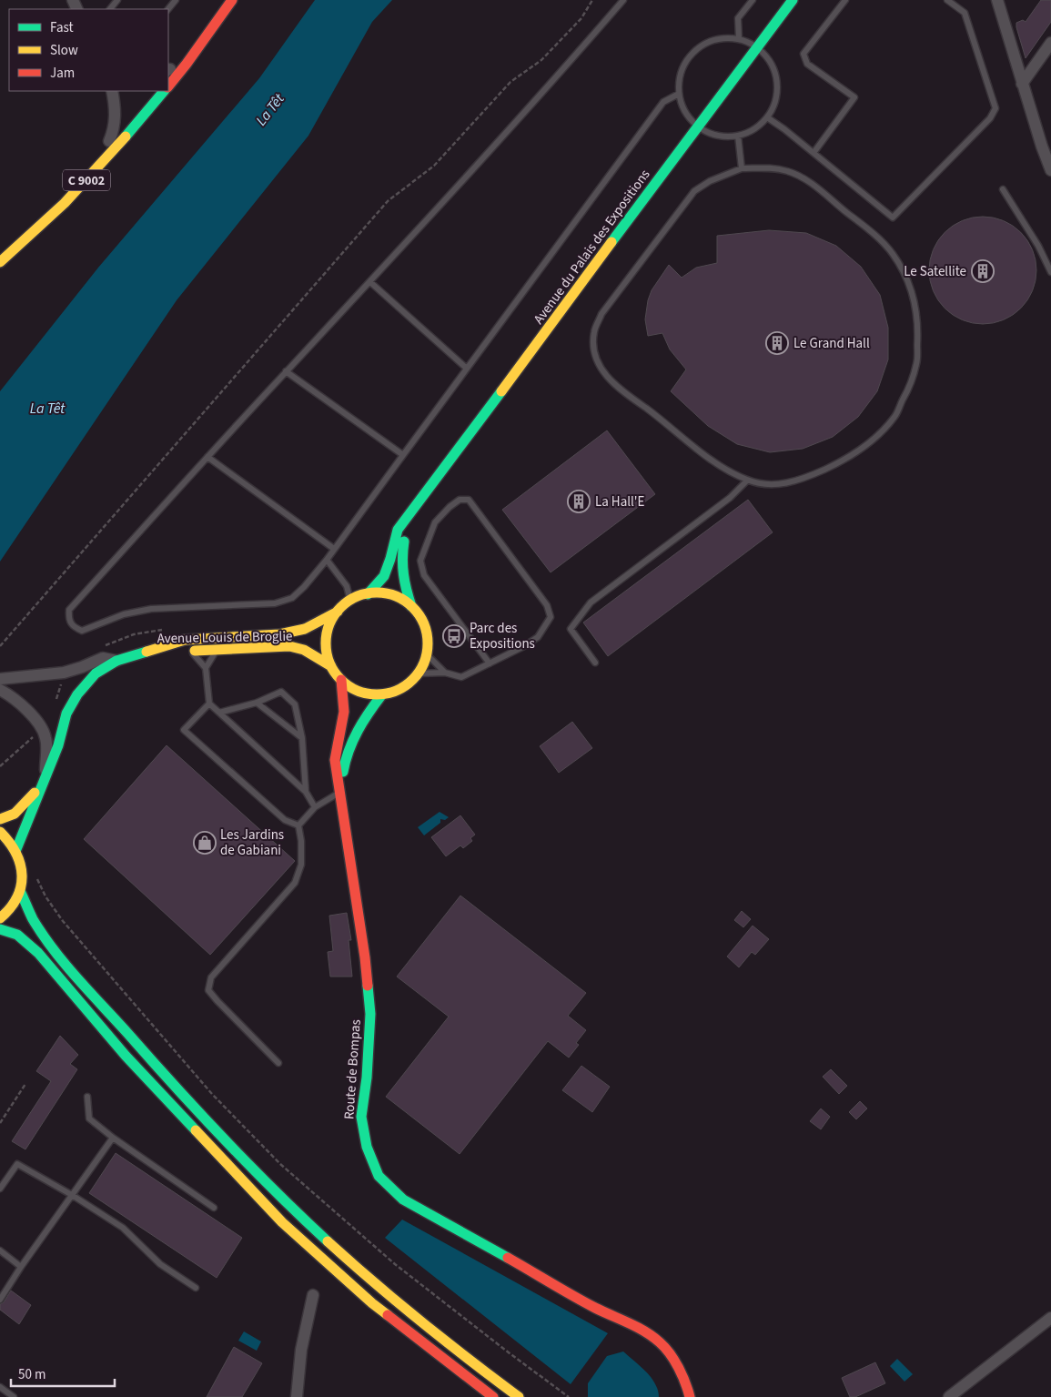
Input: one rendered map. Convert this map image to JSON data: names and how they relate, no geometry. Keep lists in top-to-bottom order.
{
  "streets": {
    "main road": [
      "C 9002",
      "Avenue du Palais des Expositions",
      "Avenue Louis de Broglie",
      "Route de Bompas"
    ]
  },
  "crossings": [
    ["Avenue du Palais des Expositions", "Avenue Louis de Broglie"],
    ["Avenue du Palais des Expositions", "Route de Bompas"],
    ["Avenue Louis de Broglie", "Route de Bompas"]
  ],
  "water": ["La Têt"],
  "places": {
    "building": ["Le Satellite", "Le Grand Hall", "La Hall'E"],
    "bus stop": ["Parc des Expositions"],
    "shop": ["Les Jardins de Gabiani"]
  },
  "legend": ["Fast", "Slow", "Jam"],
  "scale_bar": "50 m"
}
